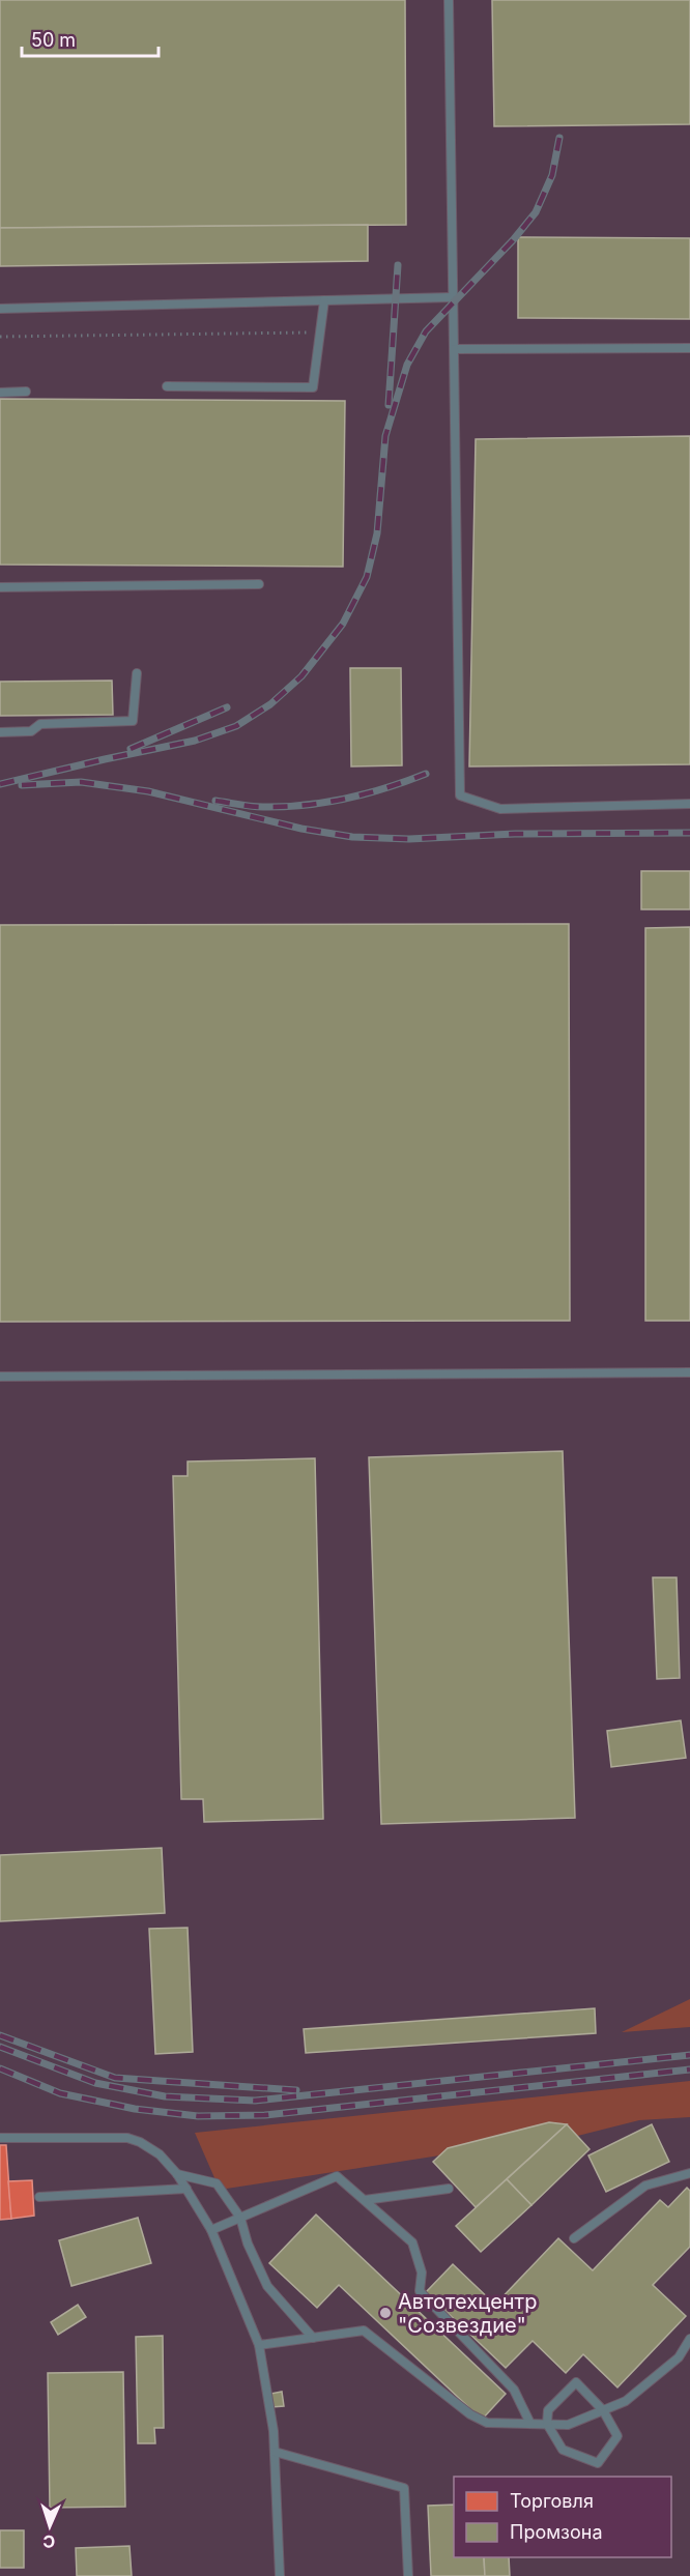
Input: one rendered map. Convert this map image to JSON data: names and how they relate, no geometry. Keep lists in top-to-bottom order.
{
  "places": ["Автотехцентр \"Созвездие\""],
  "legend": ["Торговля", "Промзона"],
  "scale_bar": "50 m",
  "north": "bottom"
}
